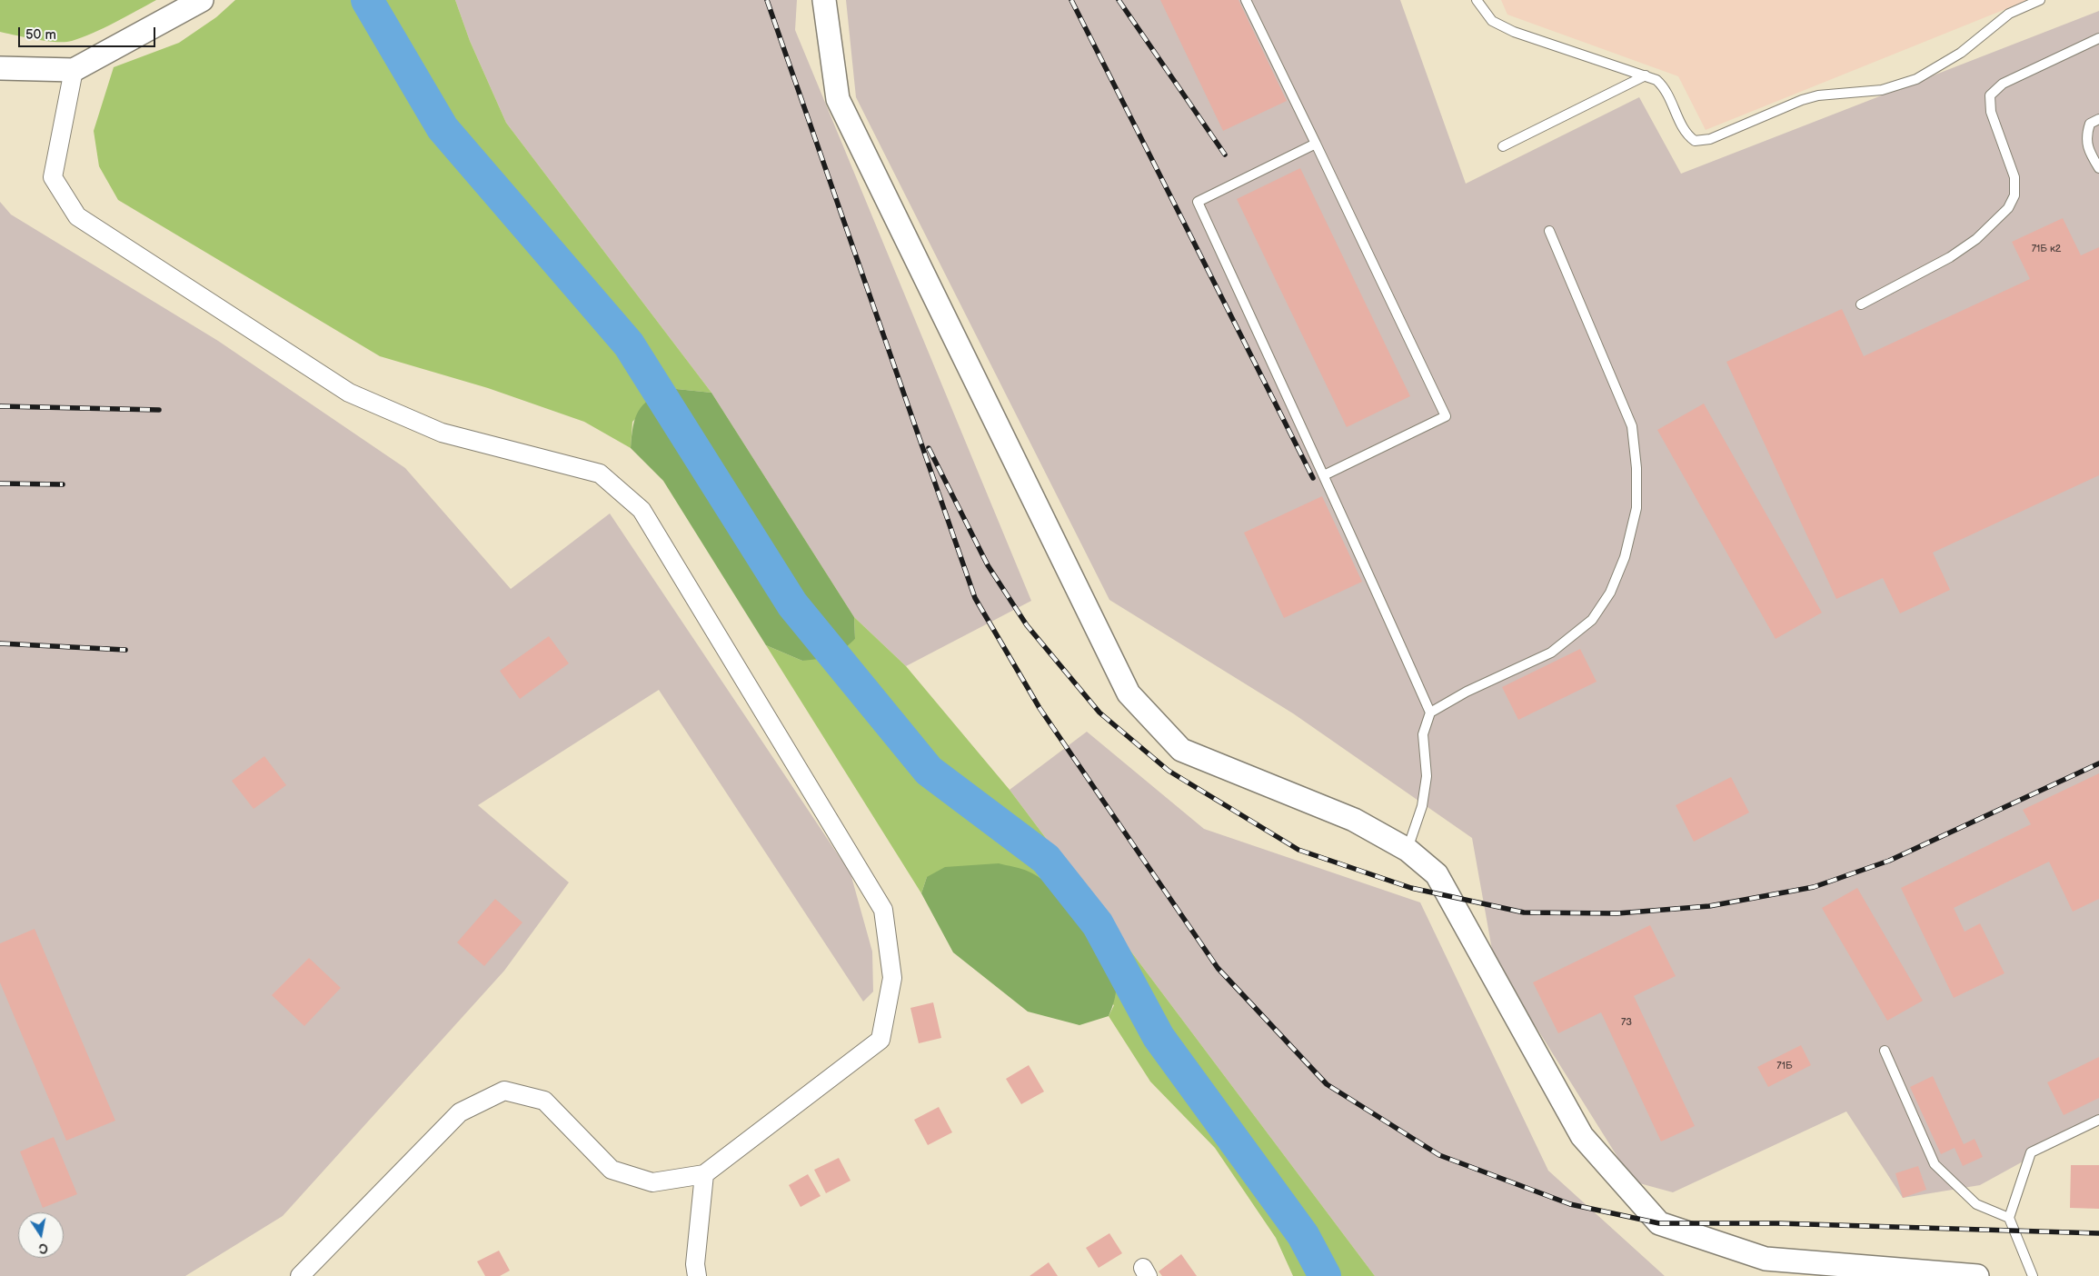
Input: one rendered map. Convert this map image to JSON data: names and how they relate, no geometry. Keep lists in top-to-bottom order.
{
  "house_numbers": ["71Б к2", "73", "71Б"],
  "scale_bar": "50 m",
  "north": "bottom"
}
